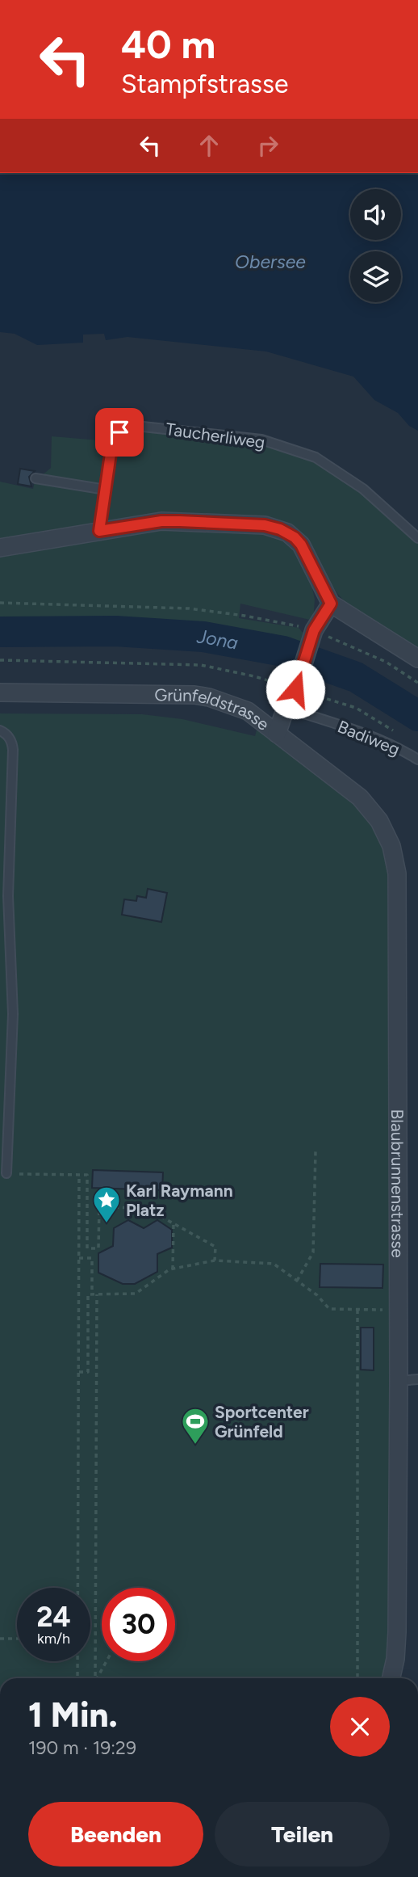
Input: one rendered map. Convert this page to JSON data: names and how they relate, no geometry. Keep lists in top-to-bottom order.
{
  "streets": {
    "street": ["Grünfeldstrasse", "Blaubrunnenstrasse"],
    "lane": ["Taucherliweg", "Badiweg"]
  },
  "crossings": [
    ["Grünfeldstrasse", "Badiweg"],
    ["Grünfeldstrasse", "Blaubrunnenstrasse"]
  ],
  "water": ["Obersee", "Jona"],
  "places": {
    "place": ["Karl Raymann Platz"],
    "sports": ["Sportcenter Grünfeld"]
  },
  "page": {
    "turn": ["40 m", "Stampfstrasse"],
    "speed": "24 km/h",
    "limit": "30",
    "heading": ["1 Min.", "190 m · 19:29"],
    "buttons": ["Beenden", "Teilen"]
  }
}
